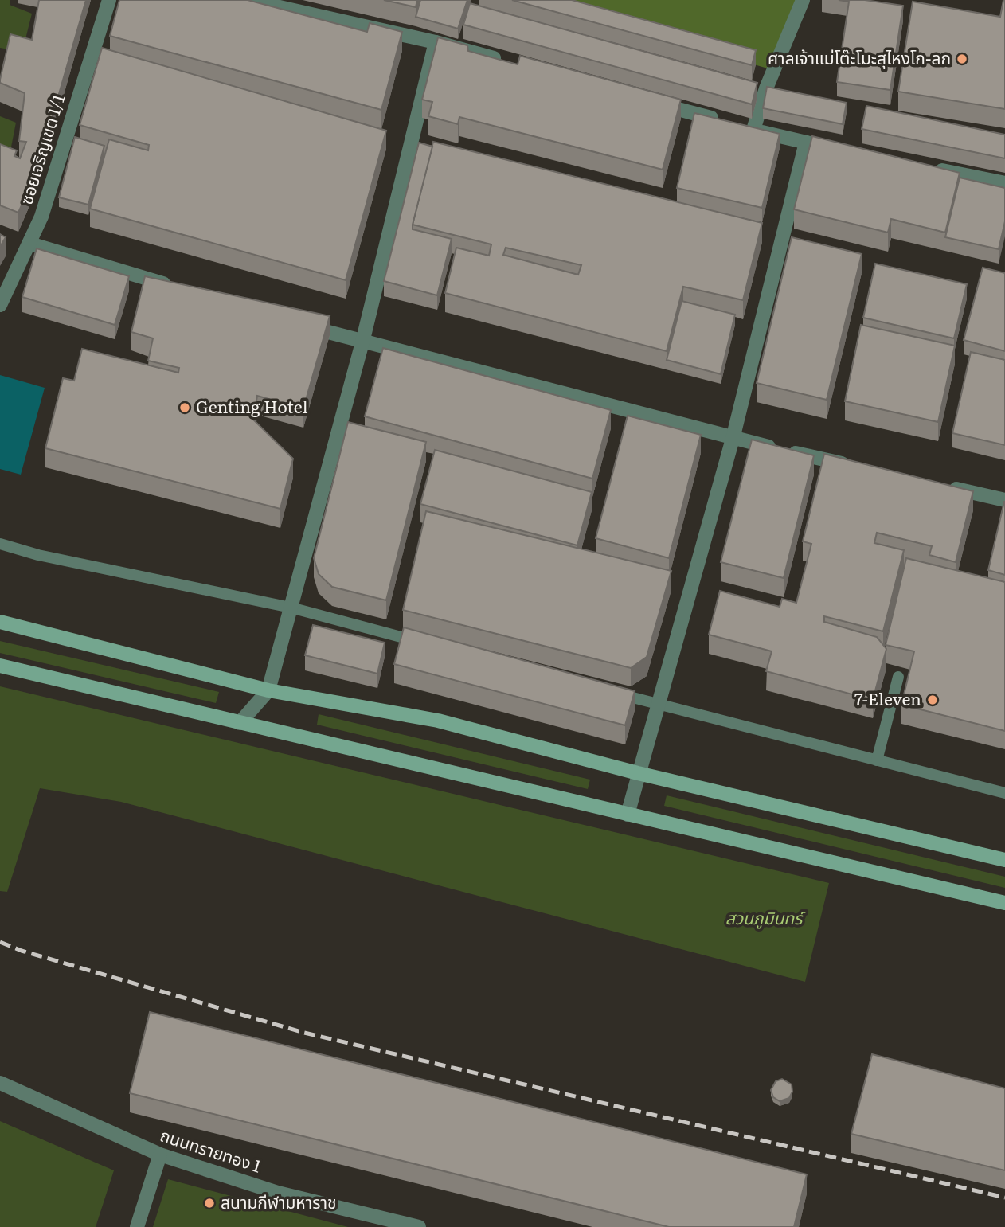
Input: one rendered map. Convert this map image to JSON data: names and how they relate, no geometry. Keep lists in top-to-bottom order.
{
  "streets": {
    "street": ["ซอยเจริญเขต 1/1", "ถนนทรายทอง 1"]
  },
  "parks": ["สวนภูมินทร์"],
  "places": [
    "ศาลเจ้าแม่โต๊ะโมะสุไหงโก-ลก",
    "Genting Hotel",
    "7-Eleven",
    "สนามกีฬามหาราช"
  ]
}
